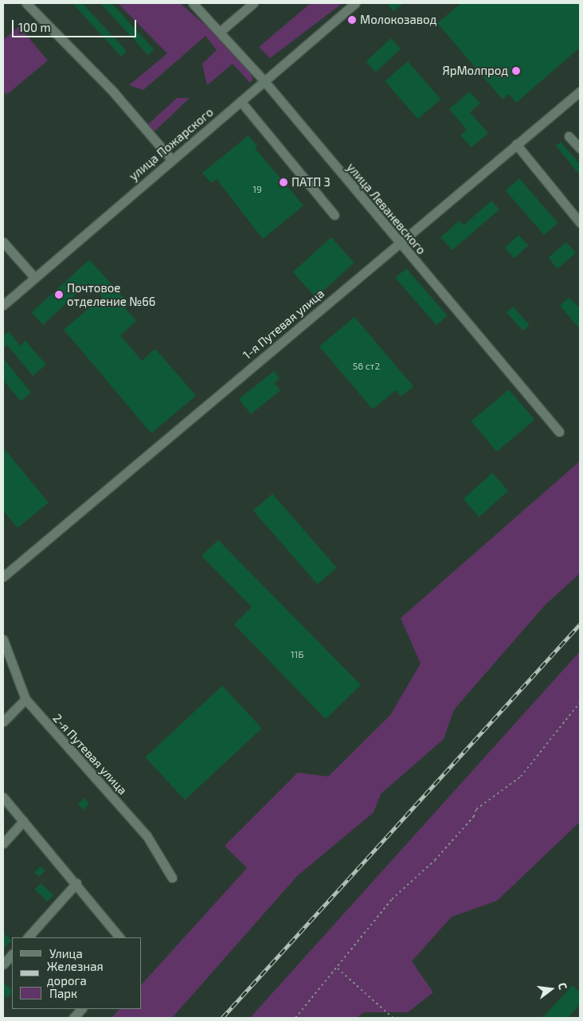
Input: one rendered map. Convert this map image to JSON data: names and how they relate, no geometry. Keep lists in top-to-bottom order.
{
  "streets": {
    "street": [
      "улица Пожарского",
      "улица Леваневского",
      "1-я Путевая улица",
      "2-я Путевая улица"
    ]
  },
  "crossings": [
    ["улица Пожарского", "улица Леваневского"],
    ["улица Леваневского", "1-я Путевая улица"]
  ],
  "places": [
    "Молокозавод",
    "ЯрМолпрод",
    "ПАТП 3",
    "Почтовое отделение №66"
  ],
  "house_numbers": ["19", "56 ст2", "11Б"],
  "legend": ["Улица", "Железная дорога", "Парк"],
  "scale_bar": "100 m",
  "north": "right"
}
